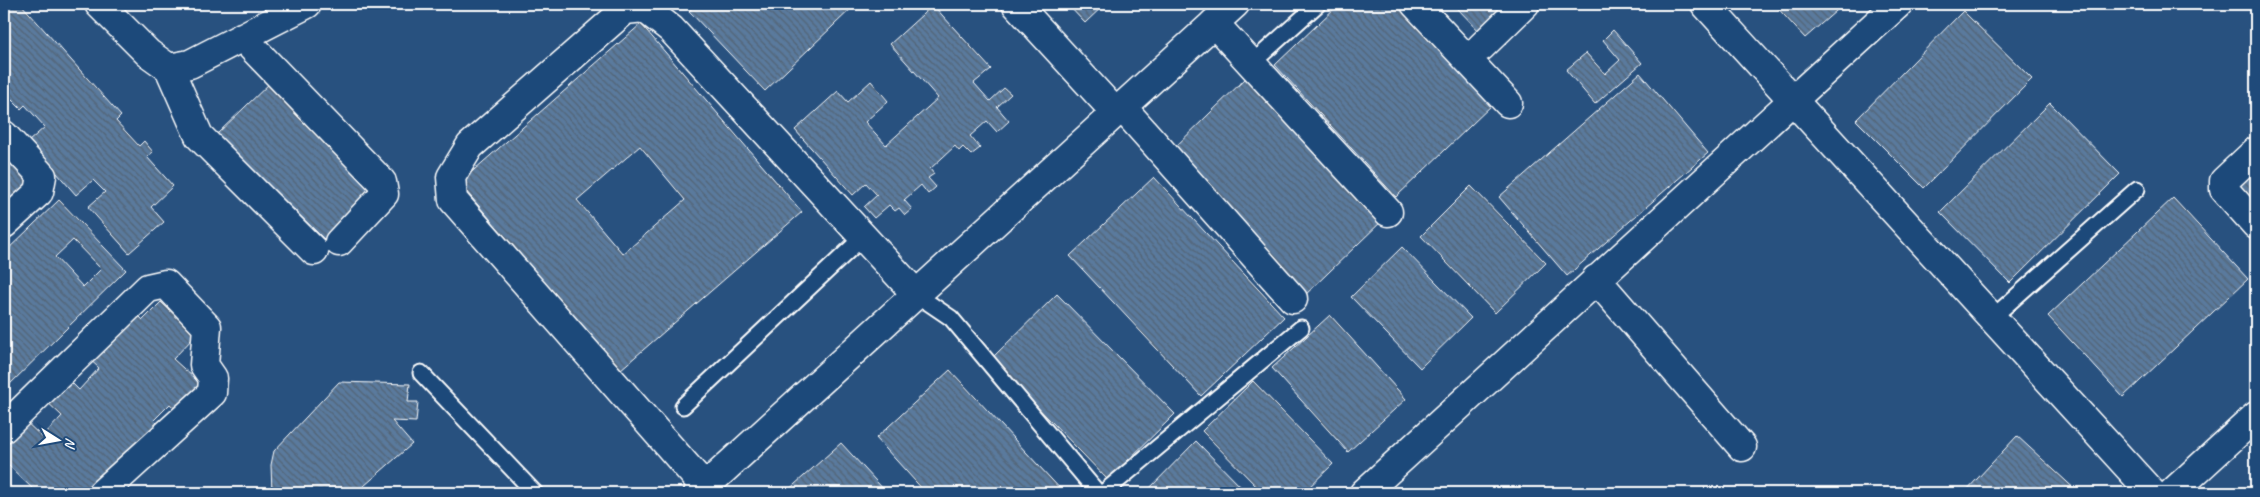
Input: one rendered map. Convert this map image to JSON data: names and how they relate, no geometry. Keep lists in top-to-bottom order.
{
  "north": "right"
}
